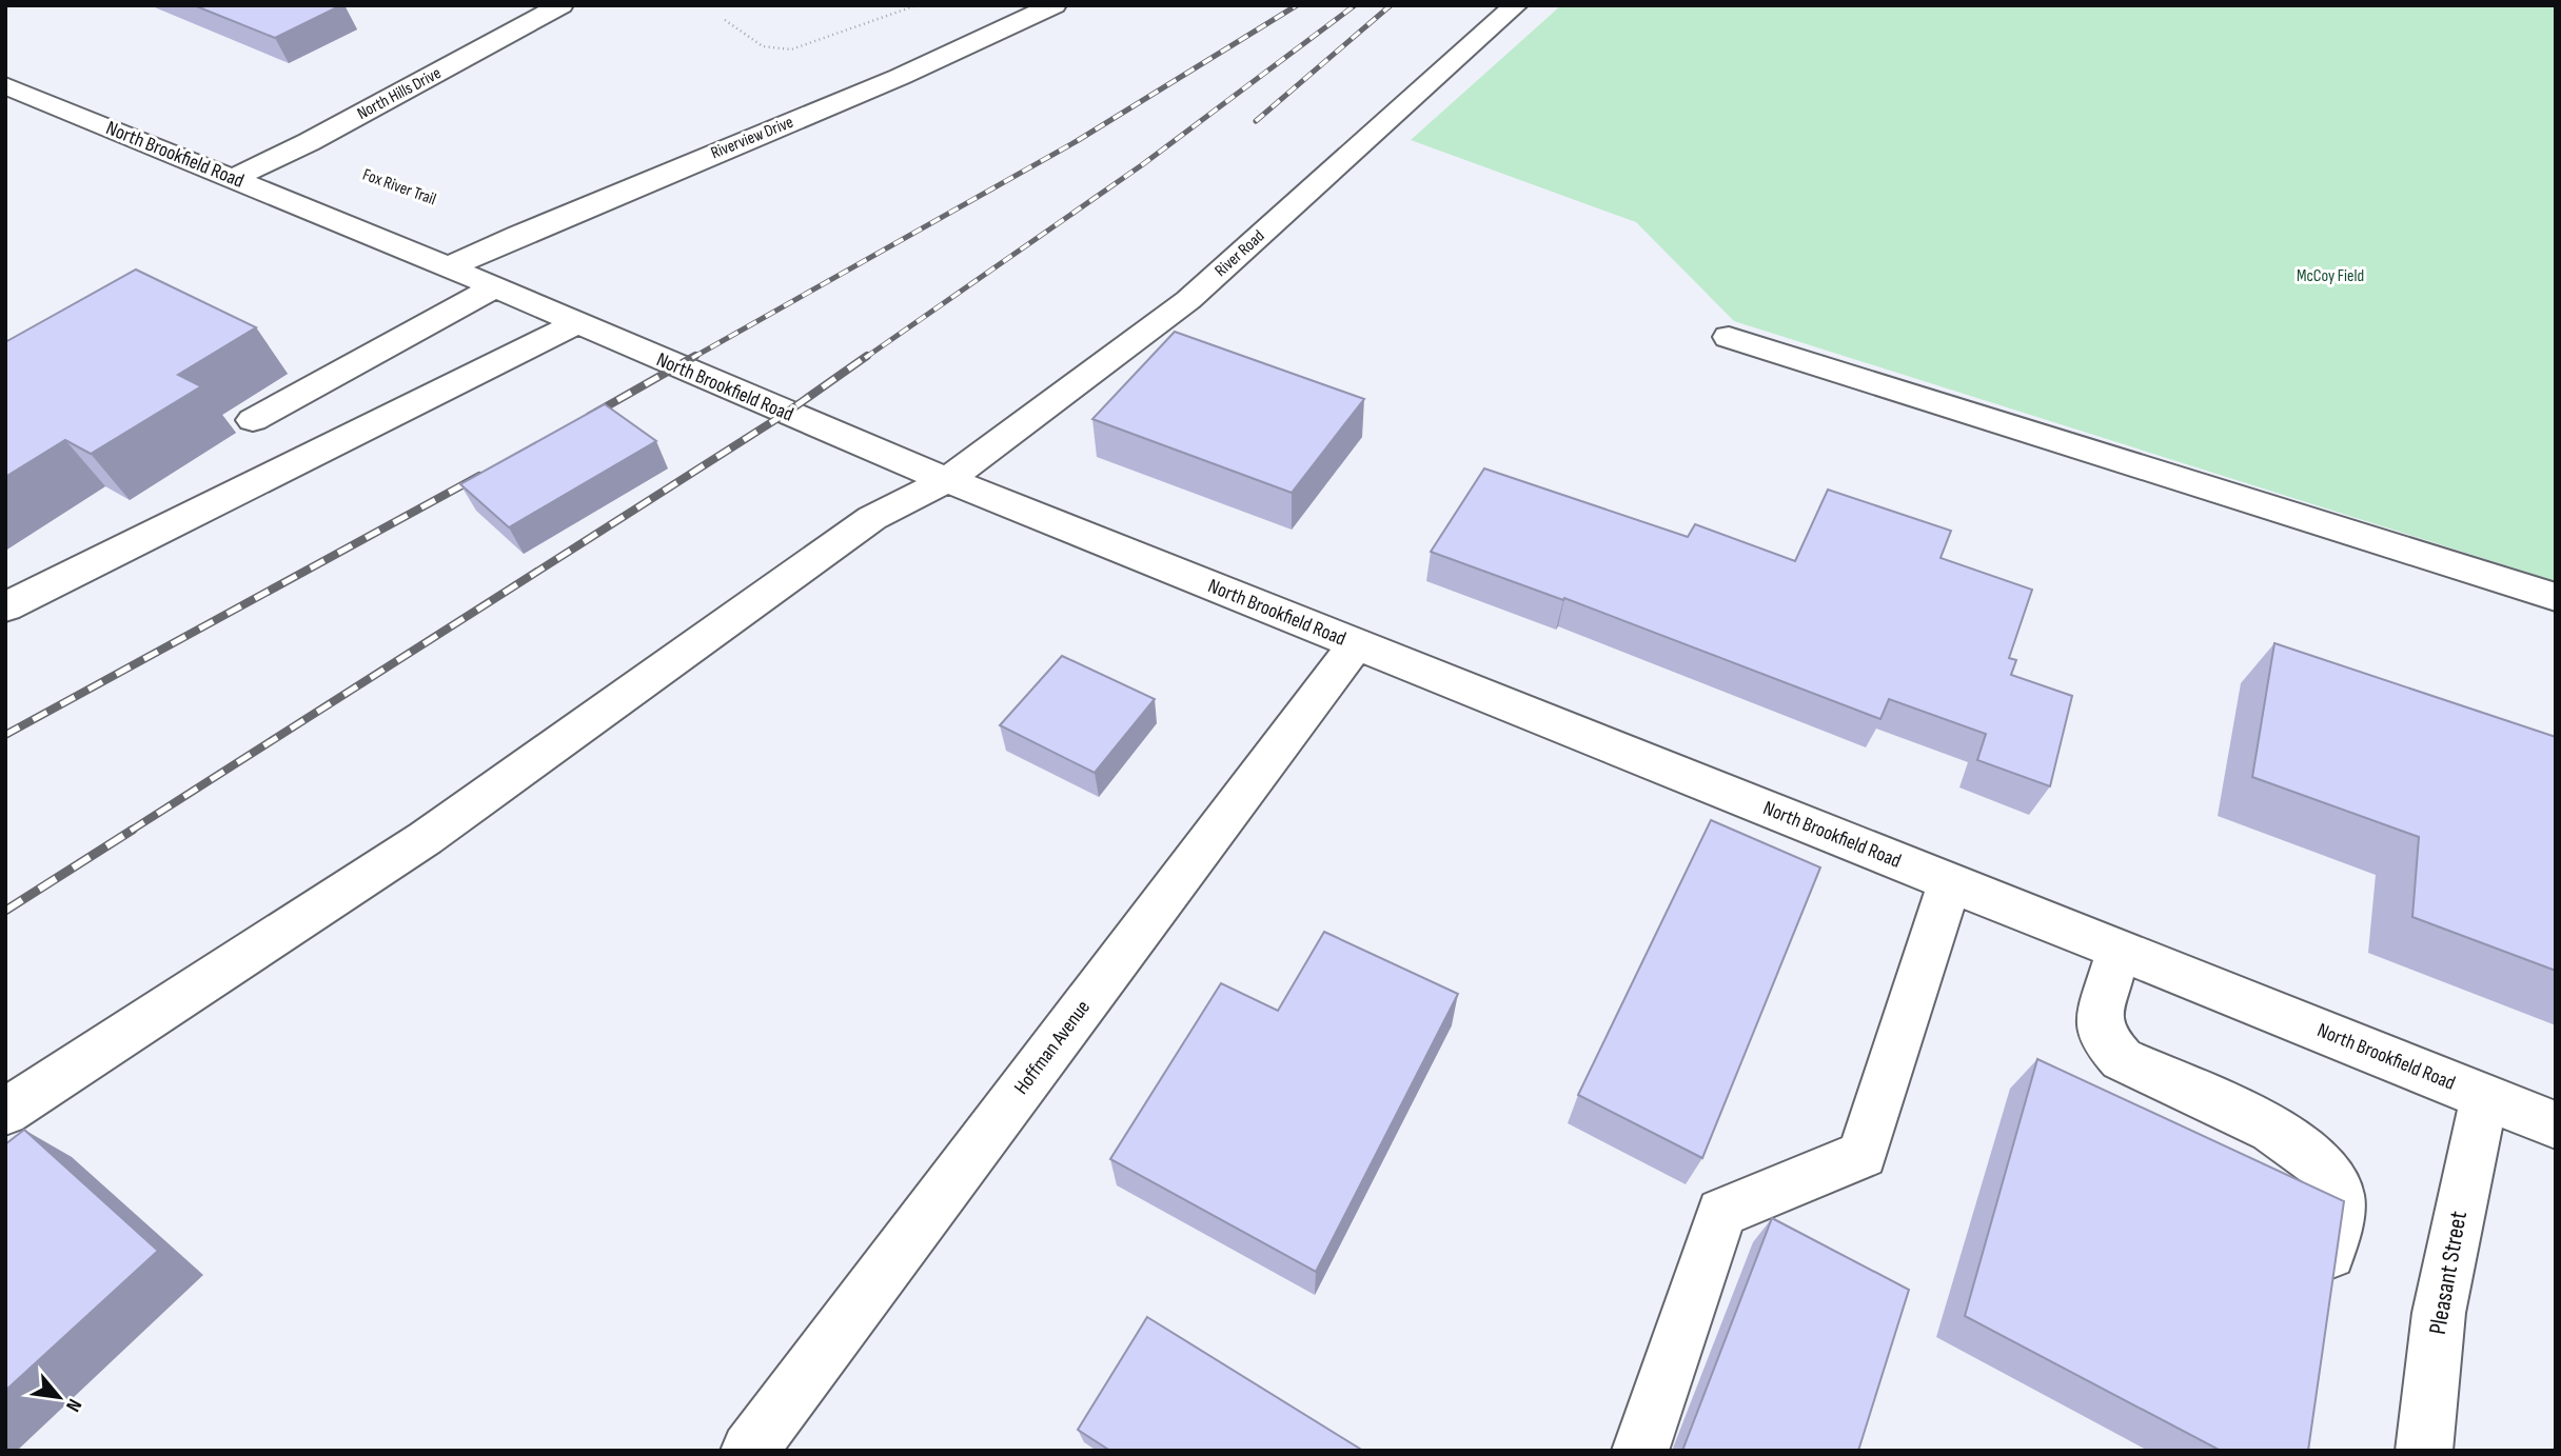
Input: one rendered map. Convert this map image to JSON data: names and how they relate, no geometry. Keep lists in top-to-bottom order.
{
  "streets": {
    "street": [
      "North Hills Drive",
      "Riverview Drive",
      "North Brookfield Road",
      "River Road",
      "Hoffman Avenue",
      "Pleasant Street"
    ]
  },
  "crossings": [
    ["North Hills Drive", "North Brookfield Road"],
    ["Riverview Drive", "North Brookfield Road"],
    ["North Brookfield Road", "River Road"],
    ["North Brookfield Road", "Hoffman Avenue"],
    ["North Brookfield Road", "Pleasant Street"]
  ],
  "parks": ["McCoy Field"],
  "north": "bottom right"
}
